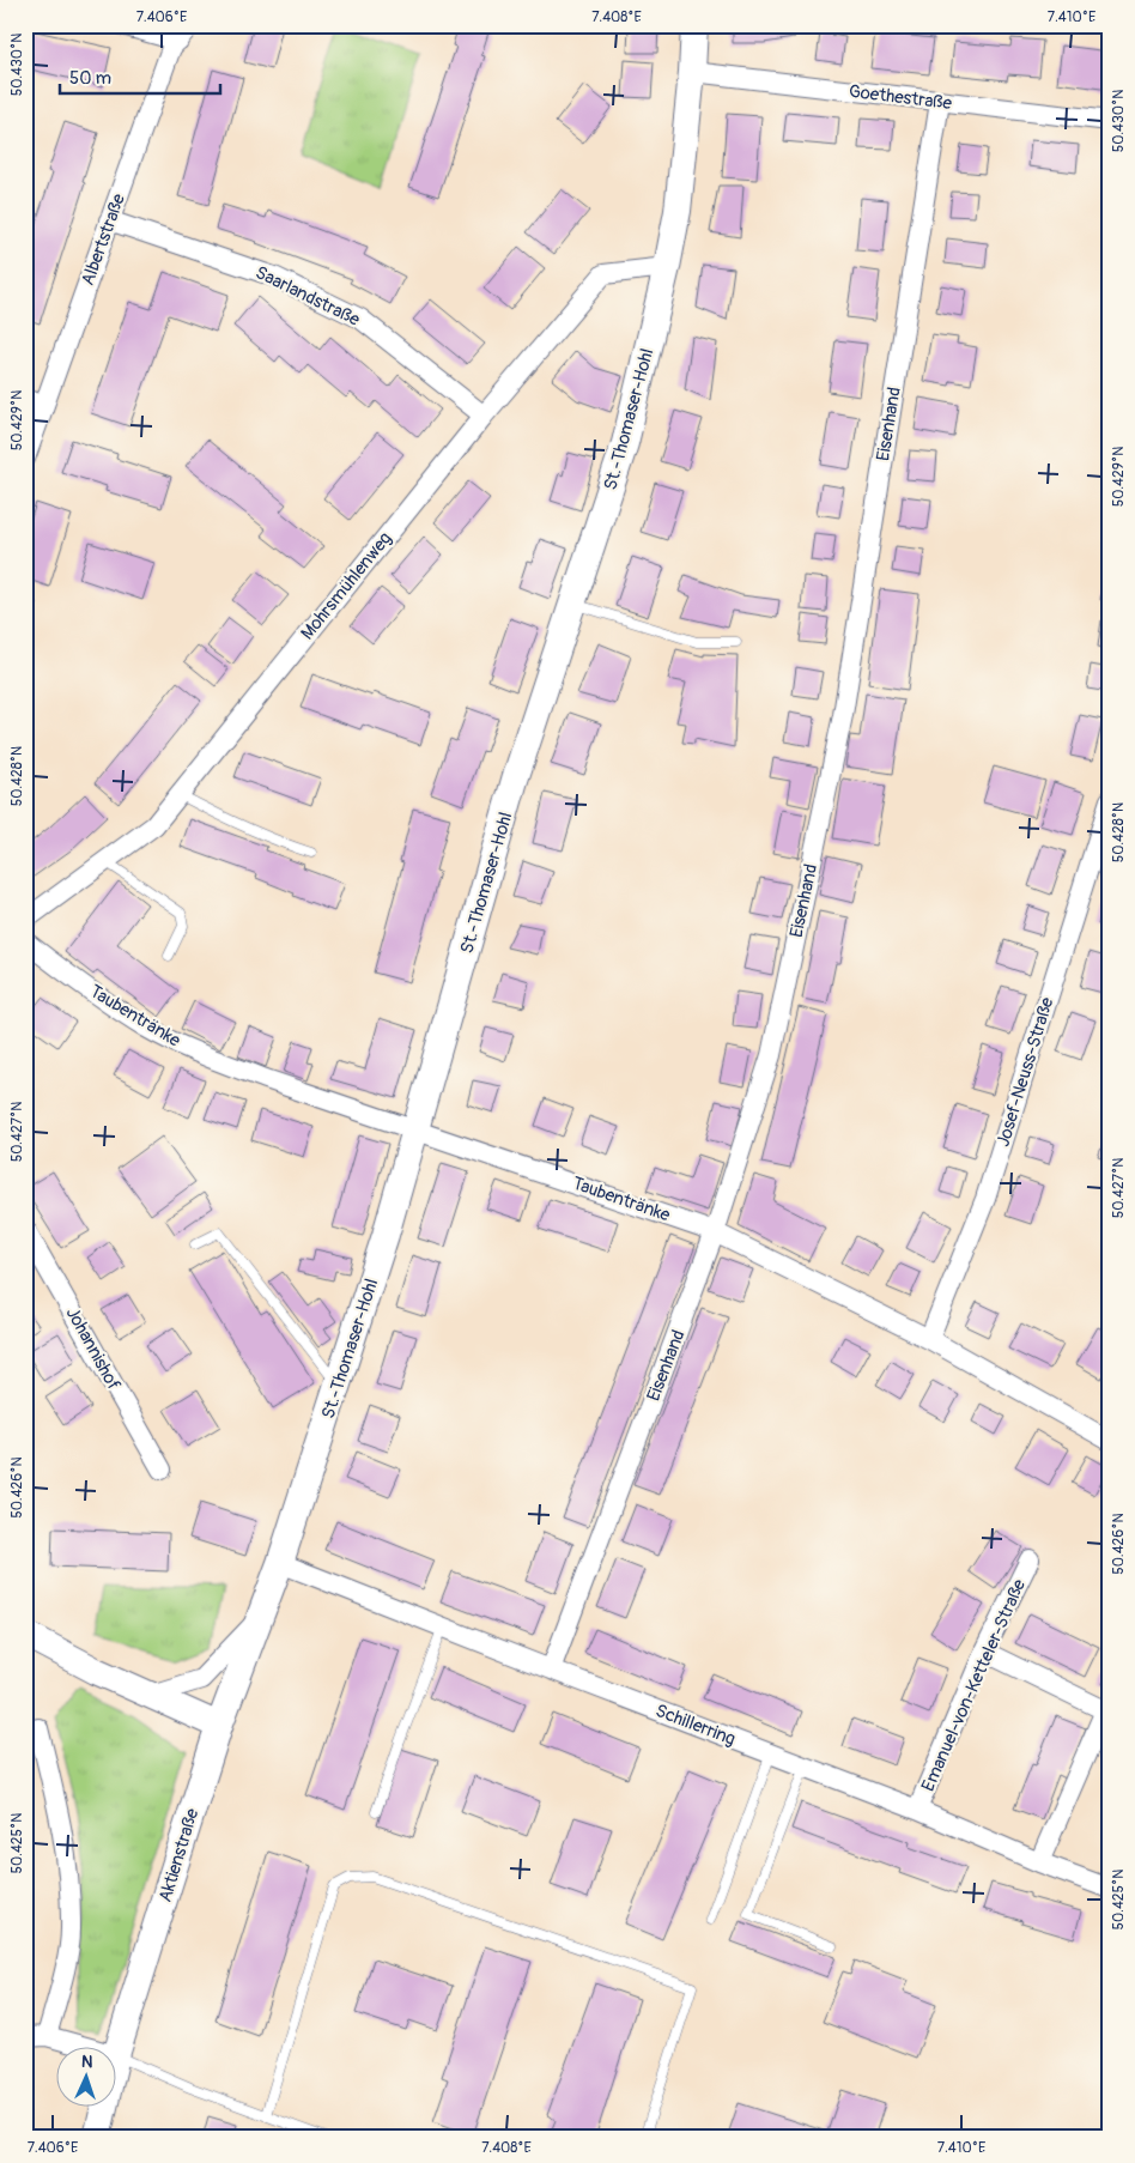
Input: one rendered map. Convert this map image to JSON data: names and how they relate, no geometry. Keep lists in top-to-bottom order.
{
  "streets": {
    "street": [
      "Goethestraße",
      "Albertstraße",
      "Saarlandstraße",
      "St.-Thomaser-Hohl",
      "Eisenhand",
      "Mohrsmühlenweg",
      "Taubentränke",
      "Josef-Neuss-Straße",
      "Johannishof",
      "Emanuel-von-Ketteler-Straße",
      "Schillerring",
      "Aktienstraße"
    ]
  },
  "crossings": [
    ["Goethestraße", "St.-Thomaser-Hohl"],
    ["Goethestraße", "Eisenhand"],
    ["Albertstraße", "Saarlandstraße"],
    ["Saarlandstraße", "Mohrsmühlenweg"],
    ["St.-Thomaser-Hohl", "Mohrsmühlenweg"],
    ["St.-Thomaser-Hohl", "Taubentränke"],
    ["St.-Thomaser-Hohl", "Schillerring"],
    ["St.-Thomaser-Hohl", "Aktienstraße"],
    ["Eisenhand", "Taubentränke"],
    ["Eisenhand", "Schillerring"],
    ["Taubentränke", "Josef-Neuss-Straße"],
    ["Emanuel-von-Ketteler-Straße", "Schillerring"]
  ],
  "scale_bar": "50 m",
  "north": "top",
  "coordinates": [
    "7.406°E",
    "7.408°E",
    "7.410°E",
    "50.430°N",
    "50.429°N",
    "50.428°N",
    "50.427°N",
    "50.426°N",
    "50.425°N"
  ]
}
